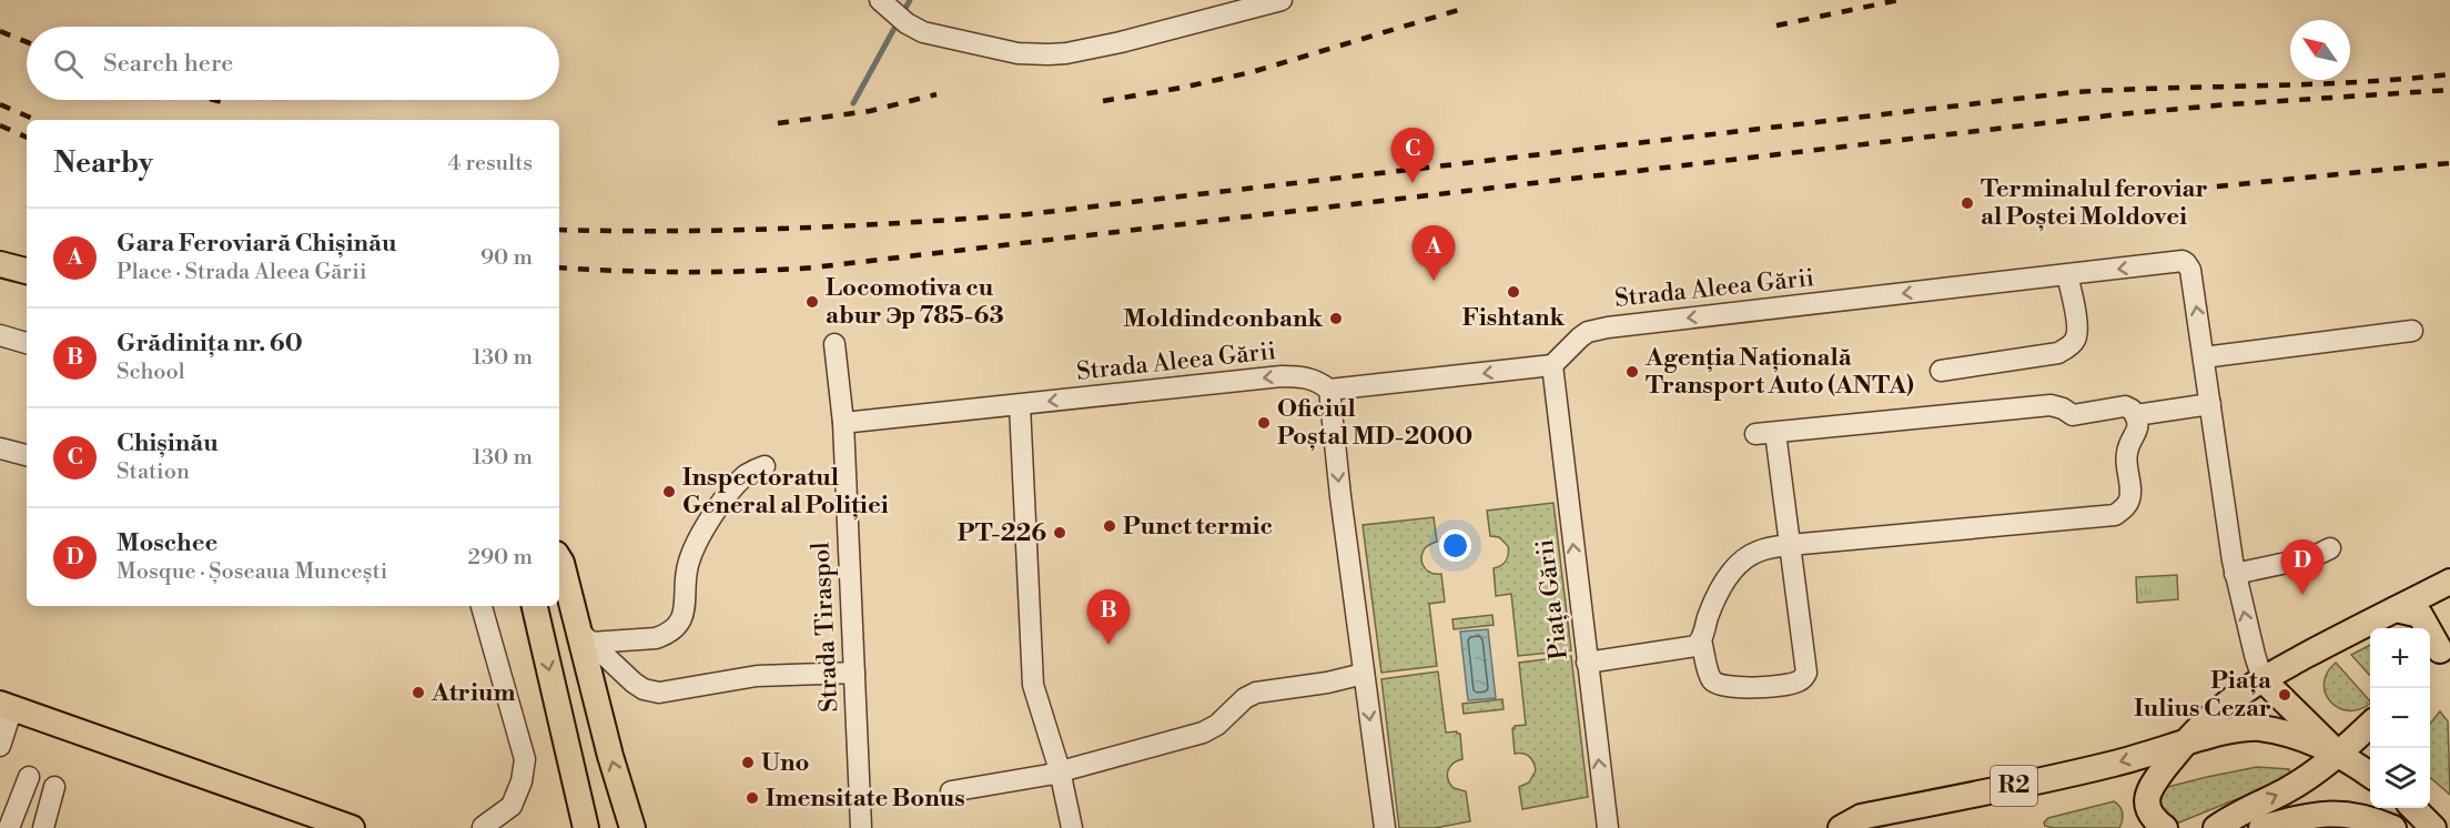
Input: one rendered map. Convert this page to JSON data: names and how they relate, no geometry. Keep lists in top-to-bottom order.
{
  "streets": {
    "main road": ["R2"],
    "street": ["Strada Aleea Gării", "Piața Gării", "Strada Tiraspol"]
  },
  "crossings": [
    ["Strada Aleea Gării", "Piața Gării"],
    ["Strada Aleea Gării", "Strada Tiraspol"],
    ["Strada Aleea Gării", "R2"]
  ],
  "one_way": ["Strada Aleea Gării", "Piața Gării"],
  "places": [
    "Terminalul feroviar al Poștei Moldovei",
    "Fishtank",
    "Locomotiva cu abur Эр 785-63",
    "Moldindconbank",
    "Agenția Națională Transport Auto (ANTA)",
    "Oficiul Poștal MD-2000",
    "Inspectoratul General al Poliției",
    "Punct termic",
    "PT-226",
    "Atrium",
    "Piața Iulius Cezar",
    "Uno",
    "Imensitate Bonus"
  ],
  "north": "top left",
  "page": {
    "search": "Search here",
    "heading": ["Nearby", "4 results"],
    "pins": [
      "C",
      "A",
      "D",
      "B"
    ],
    "list": [
      {
        "mark": "A",
        "name": "Gara Feroviară Chișinău",
        "note": "Place · Strada Aleea Gării",
        "value": "90 m"
      },
      {
        "mark": "B",
        "name": "Grădinița nr. 60",
        "note": "School",
        "value": "130 m"
      },
      {
        "mark": "C",
        "name": "Chișinău",
        "note": "Station",
        "value": "130 m"
      },
      {
        "mark": "D",
        "name": "Moschee",
        "note": "Mosque · Șoseaua Muncești",
        "value": "290 m"
      }
    ],
    "map_buttons": ["+", "−"]
  }
}
